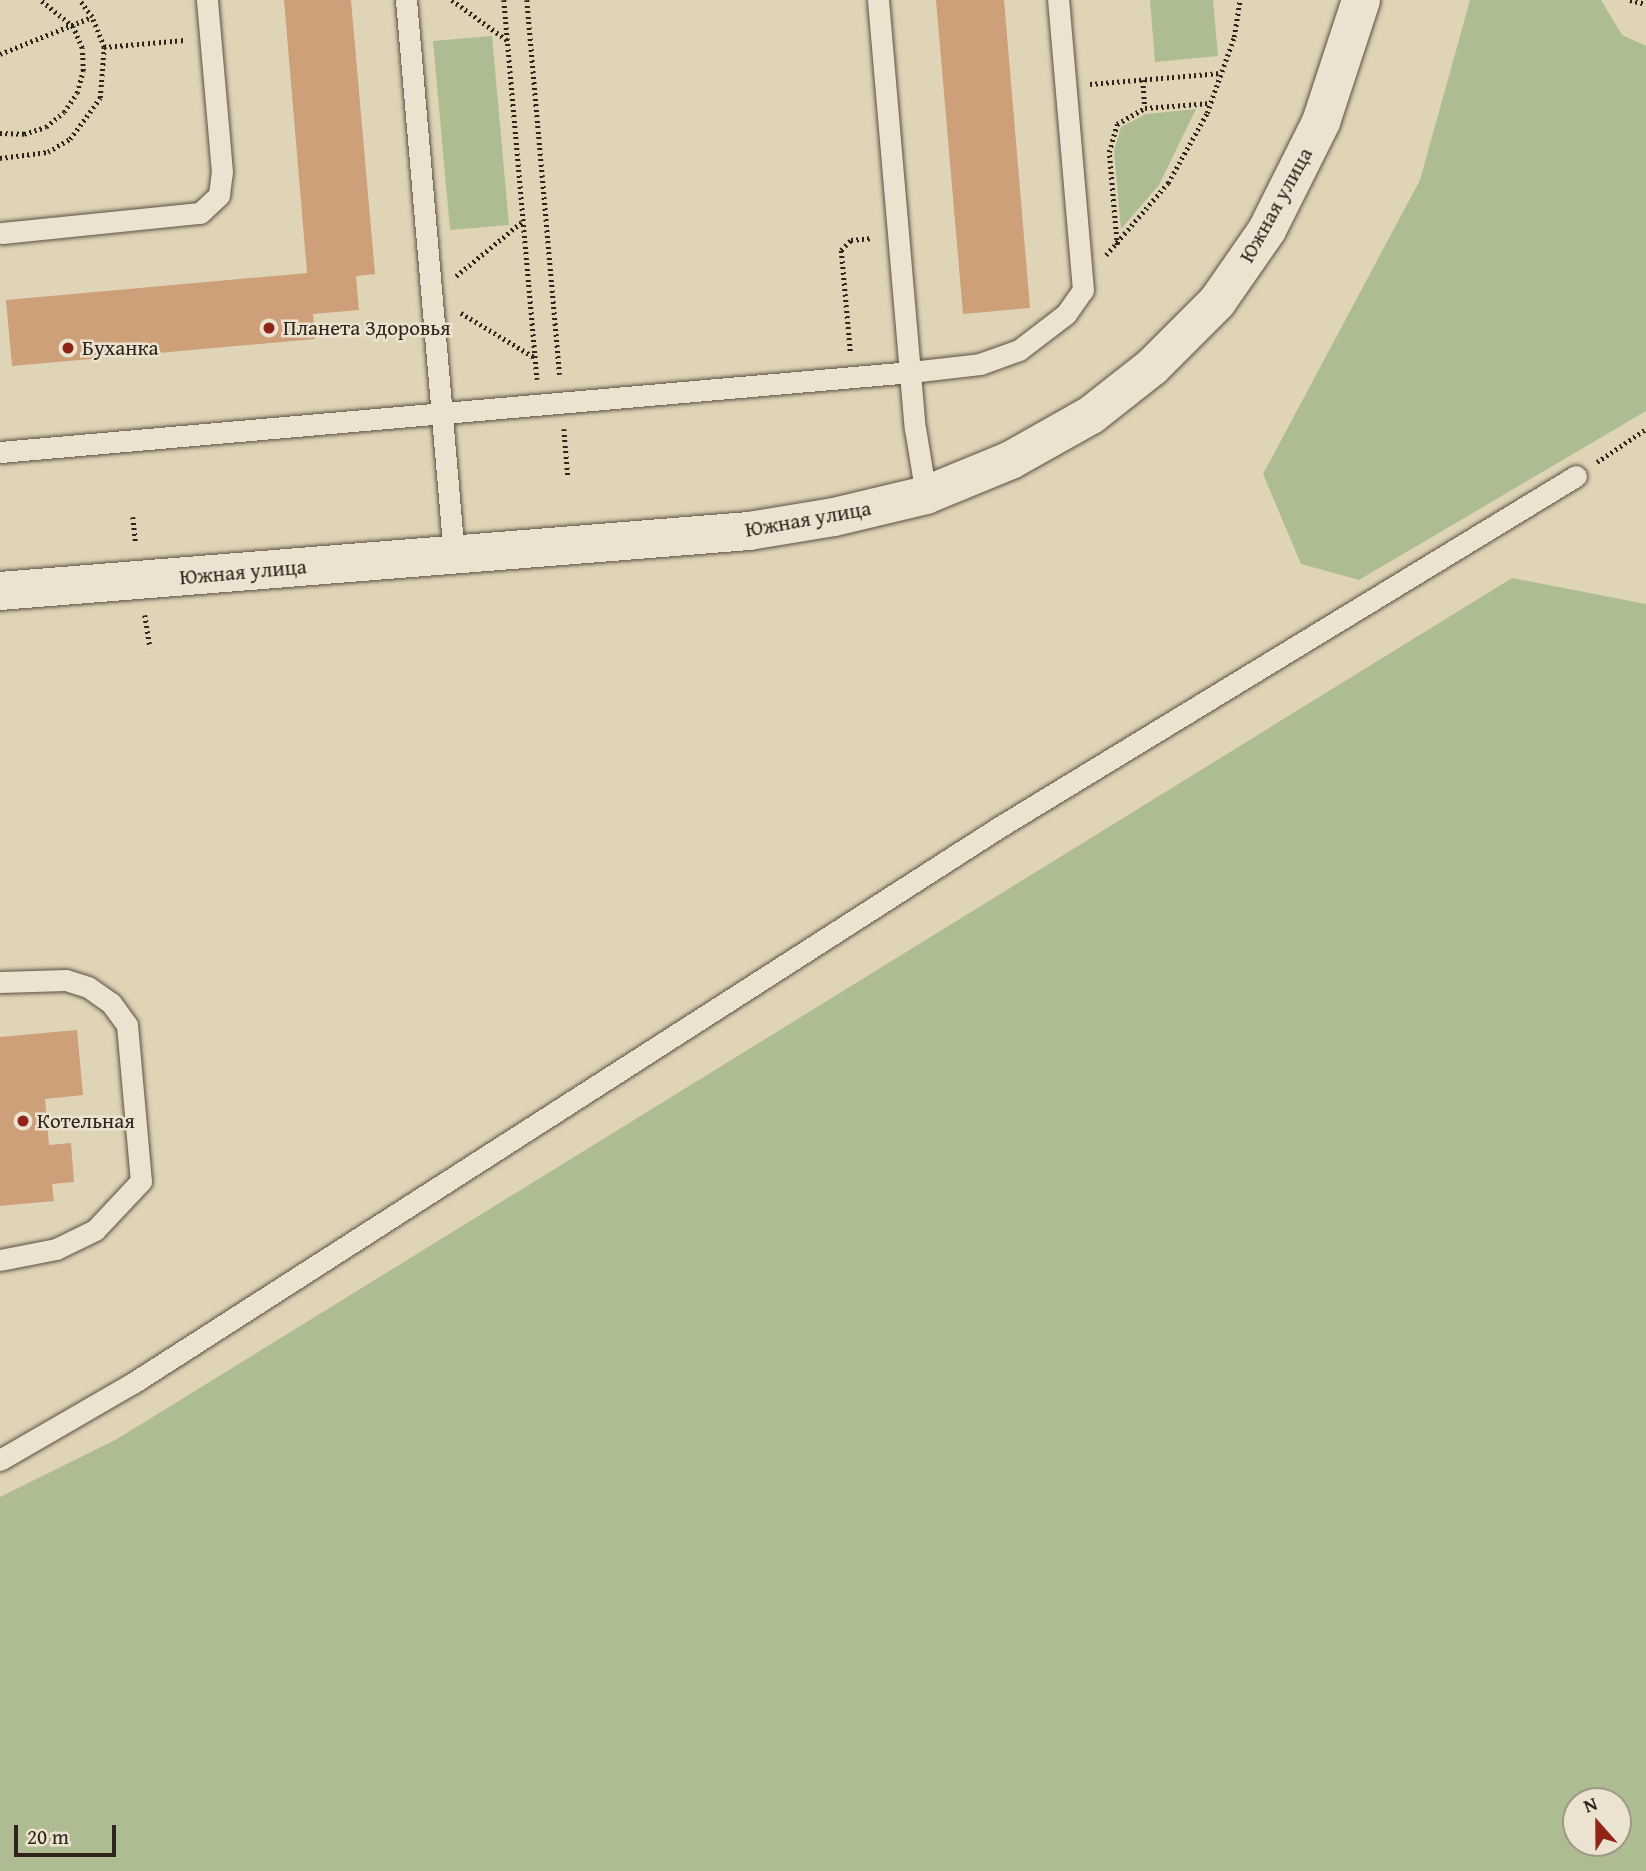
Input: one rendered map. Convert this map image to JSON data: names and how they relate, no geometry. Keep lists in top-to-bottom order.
{
  "streets": {
    "street": ["Южная улица"]
  },
  "places": ["Планета Здоровья", "Буханка", "Котельная"],
  "scale_bar": "20 m",
  "north": "top"
}
